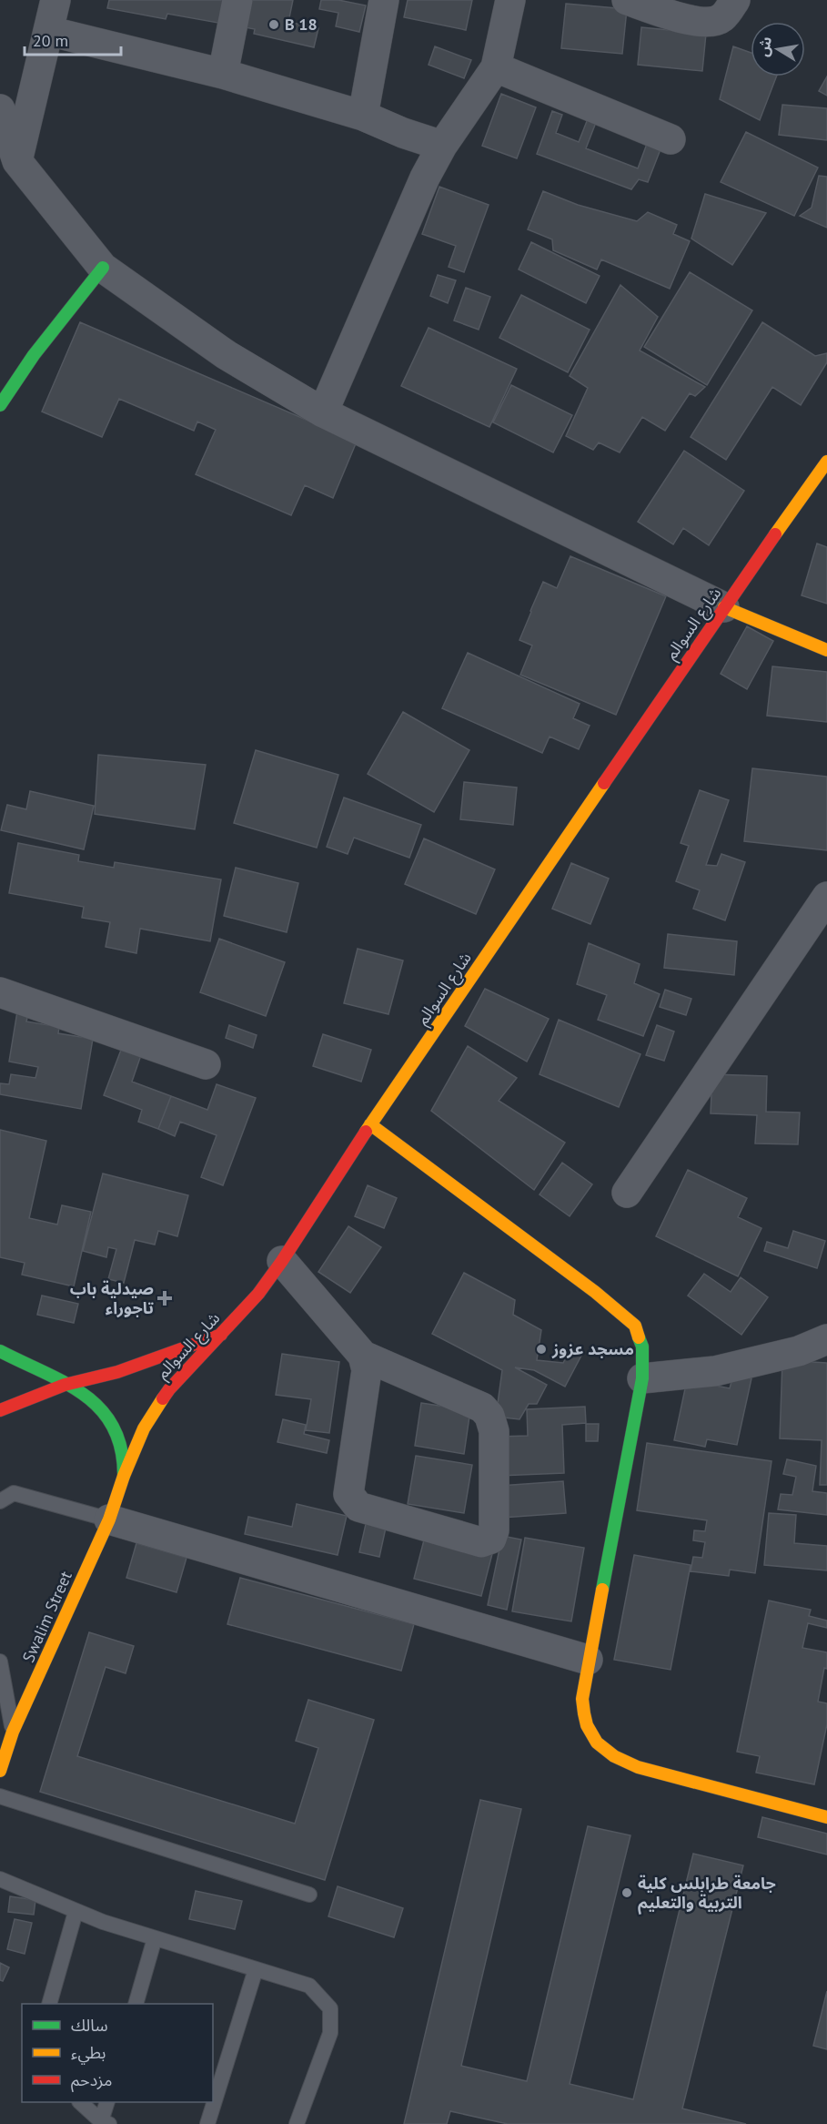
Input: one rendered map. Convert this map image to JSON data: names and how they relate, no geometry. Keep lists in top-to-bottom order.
{
  "streets": {
    "main road": ["شارع السوالم", "Swalim Street"]
  },
  "crossings": [
    ["شارع السوالم", "Swalim Street"]
  ],
  "places": {
    "other": ["B 18", "مسجد عزوز", "جامعة طرابلس كلية التربية والتعليم"],
    "health": ["صيدلية باب تاجوراء"]
  },
  "legend": ["سالك", "بطيء", "مزدحم"],
  "scale_bar": "20 m",
  "north": "left"
}
